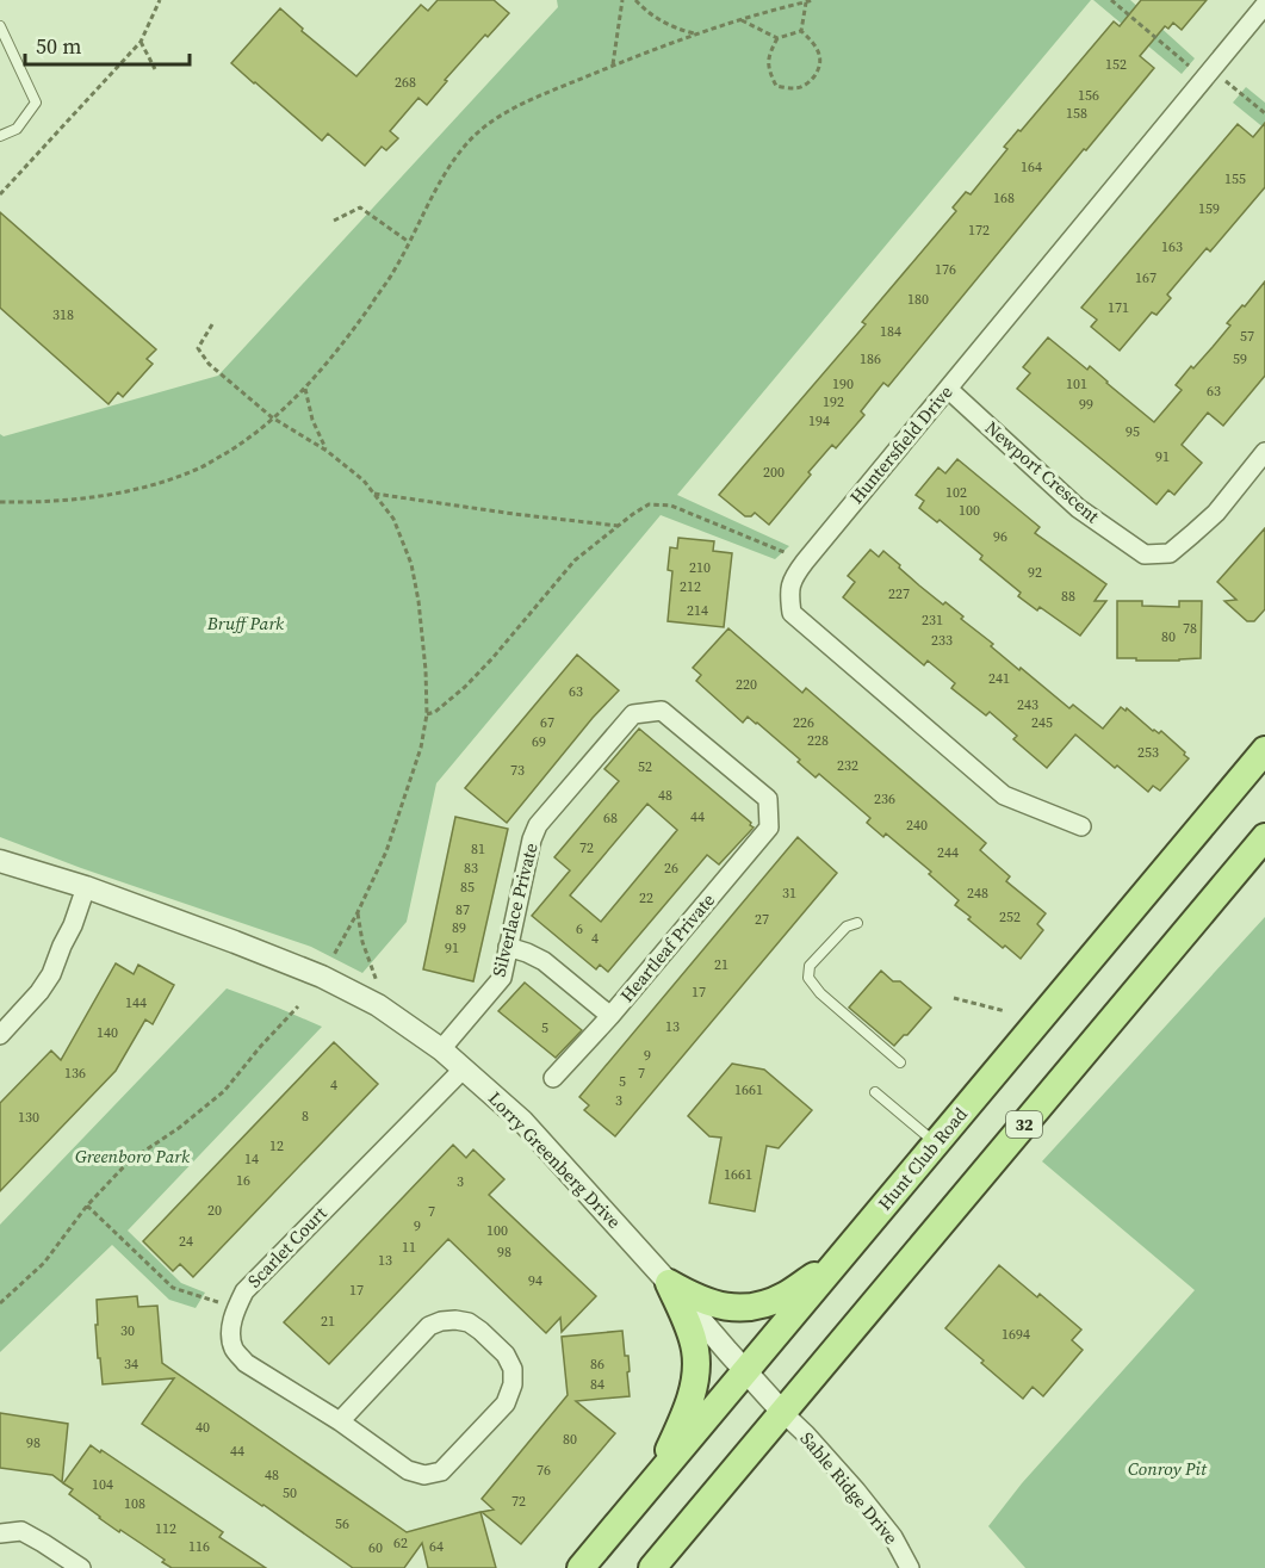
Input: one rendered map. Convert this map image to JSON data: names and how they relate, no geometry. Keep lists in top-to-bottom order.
{
  "streets": {
    "main road": ["32", "Hunt Club Road"],
    "street": [
      "Huntersfield Drive",
      "Newport Crescent",
      "Silverlace Private",
      "Heartleaf Private",
      "Lorry Greenberg Drive",
      "Scarlet Court",
      "Sable Ridge Drive"
    ]
  },
  "crossings": [
    ["Huntersfield Drive", "Newport Crescent"],
    ["Silverlace Private", "Heartleaf Private"],
    ["Silverlace Private", "Lorry Greenberg Drive"],
    ["32", "Lorry Greenberg Drive"],
    ["32", "Sable Ridge Drive"],
    ["Hunt Club Road", "Lorry Greenberg Drive"],
    ["Lorry Greenberg Drive", "Scarlet Court"],
    ["Lorry Greenberg Drive", "Sable Ridge Drive"]
  ],
  "parks": ["Bruff Park", "Greenboro Park", "Conroy Pit"],
  "house_numbers": [
    "152",
    "268",
    "156",
    "158",
    "164",
    "155",
    "168",
    "159",
    "172",
    "163",
    "176",
    "167",
    "180",
    "171",
    "318",
    "184",
    "57",
    "186",
    "59",
    "190",
    "101",
    "63",
    "192",
    "99",
    "194",
    "95",
    "91",
    "200",
    "102",
    "100",
    "96",
    "210",
    "92",
    "212",
    "227",
    "88",
    "214",
    "231",
    "78",
    "80",
    "233",
    "241",
    "220",
    "63",
    "243",
    "67",
    "226",
    "245",
    "228",
    "69",
    "253",
    "232",
    "52",
    "73",
    "48",
    "236",
    "44",
    "68",
    "240",
    "72",
    "81",
    "244",
    "83",
    "26",
    "85",
    "31",
    "248",
    "22",
    "87",
    "252",
    "27",
    "89",
    "6",
    "4",
    "91",
    "21",
    "17",
    "144",
    "13",
    "5",
    "140",
    "9",
    "136",
    "7",
    "5",
    "4",
    "1661",
    "3",
    "8",
    "130",
    "12",
    "14",
    "1661",
    "16",
    "3",
    "20",
    "7",
    "9",
    "100",
    "24",
    "11",
    "98",
    "13",
    "94",
    "17",
    "21",
    "30",
    "1694",
    "34",
    "86",
    "84",
    "40",
    "80",
    "98",
    "44",
    "76",
    "48",
    "104",
    "50",
    "72",
    "108",
    "56",
    "112",
    "62",
    "116",
    "64",
    "60"
  ],
  "scale_bar": "50 m"
}
